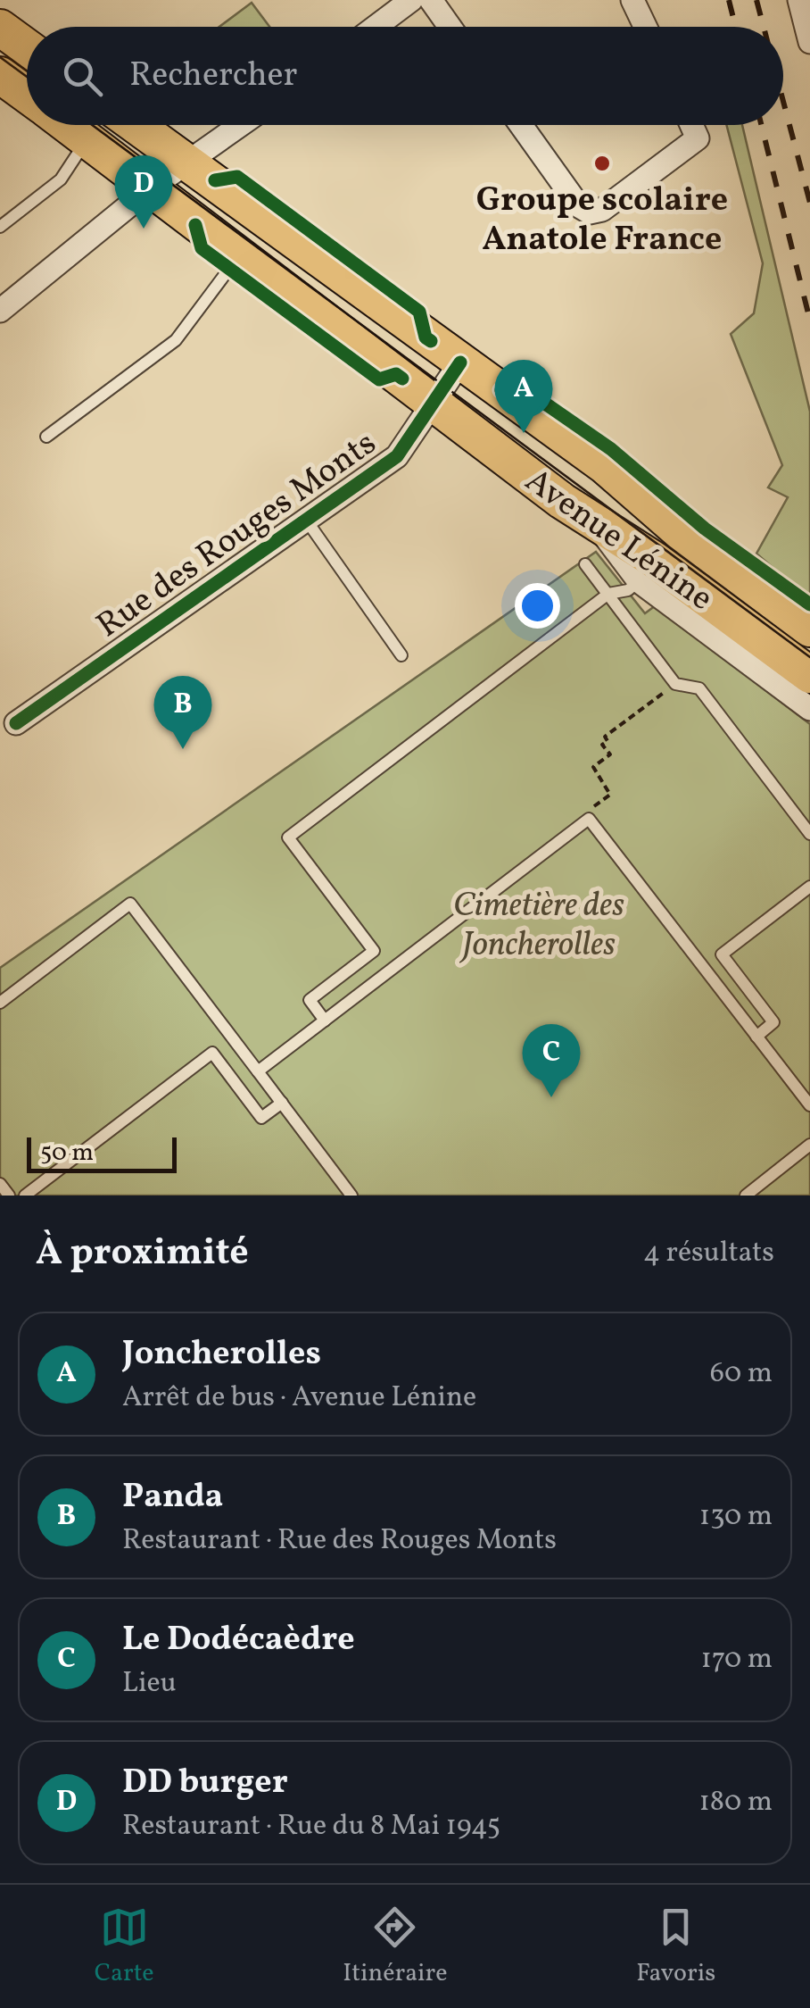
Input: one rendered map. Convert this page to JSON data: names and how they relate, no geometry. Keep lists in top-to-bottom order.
{
  "streets": {
    "main road": ["Avenue Lénine"],
    "street": ["Rue des Rouges Monts"]
  },
  "crossings": [
    ["Rue des Rouges Monts", "Avenue Lénine"]
  ],
  "parks": ["Cimetière des Joncherolles"],
  "places": ["Groupe scolaire Anatole France"],
  "scale_bar": "50 m",
  "page": {
    "search": "Rechercher",
    "pins": [
      "D",
      "A",
      "B",
      "C"
    ],
    "scale": "50 m",
    "heading": ["À proximité", "4 résultats"],
    "list": [
      {
        "mark": "A",
        "name": "Joncherolles",
        "note": "Arrêt de bus · Avenue Lénine",
        "value": "60 m"
      },
      {
        "mark": "B",
        "name": "Panda",
        "note": "Restaurant · Rue des Rouges Monts",
        "value": "130 m"
      },
      {
        "mark": "C",
        "name": "Le Dodécaèdre",
        "note": "Lieu",
        "value": "170 m"
      },
      {
        "mark": "D",
        "name": "DD burger",
        "note": "Restaurant · Rue du 8 Mai 1945",
        "value": "180 m"
      }
    ],
    "nav": ["Carte", "Itinéraire", "Favoris"]
  }
}
